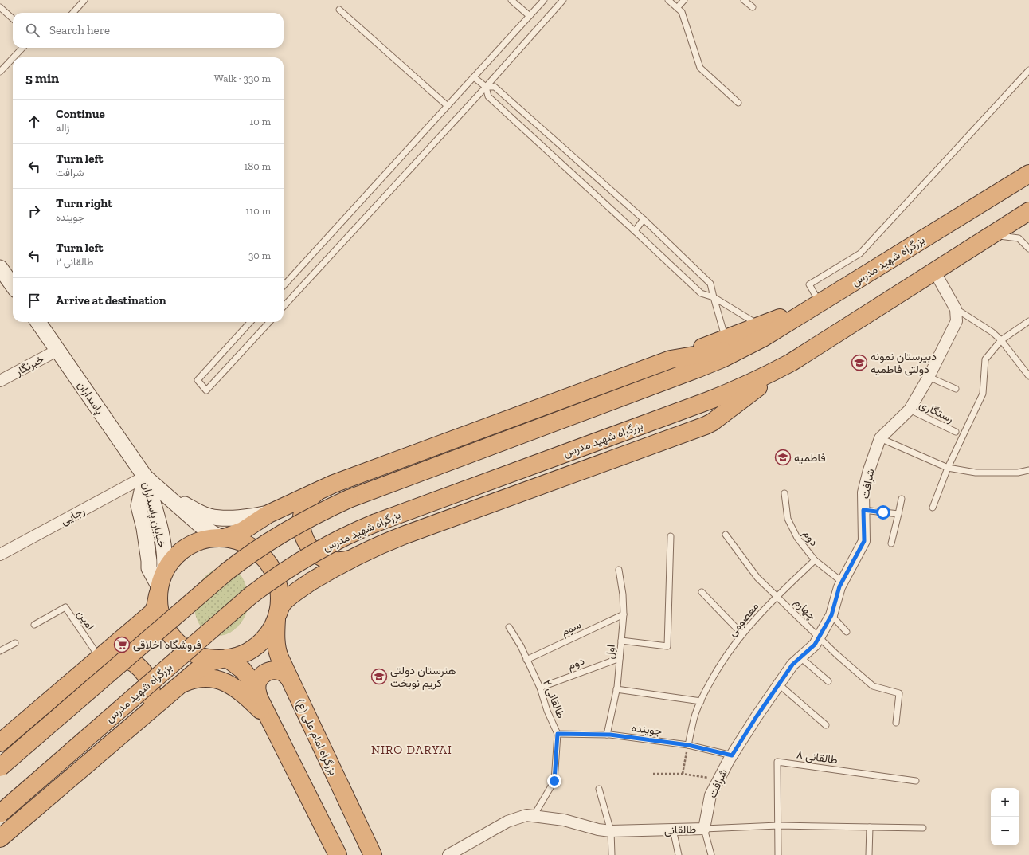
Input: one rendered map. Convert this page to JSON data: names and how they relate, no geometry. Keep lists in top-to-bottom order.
{
  "streets": {
    "highway": ["بزرگراه شهید مدرس", "بزرگراه امام علی (ع)"],
    "main road": ["پاسداران", "خیابان پاسداران"],
    "street": [
      "خبرنگار",
      "شرافت",
      "رجایی",
      "طالقانی"
    ],
    "lane": [
      "رستگاری",
      "دوم",
      "چهارم",
      "معصومی",
      "امین",
      "سوم",
      "اول",
      "طالقانی ۲",
      "جوینده",
      "طالقانی ۸"
    ]
  },
  "crossings": [
    ["بزرگراه شهید مدرس", "خیابان پاسداران"],
    ["بزرگراه شهید مدرس", "بزرگراه امام علی (ع)"],
    ["خبرنگار", "پاسداران"],
    ["پاسداران", "خیابان پاسداران"],
    ["پاسداران", "رجایی"],
    ["رستگاری", "شرافت"],
    ["شرافت", "دوم"],
    ["شرافت", "چهارم"],
    ["شرافت", "جوینده"],
    ["شرافت", "طالقانی"],
    ["خیابان پاسداران", "رجایی"],
    ["خیابان پاسداران", "بزرگراه امام علی (ع)"],
    ["دوم", "معصومی"],
    ["دوم", "اول"],
    ["دوم", "طالقانی ۲"],
    ["چهارم", "معصومی"],
    ["معصومی", "جوینده"],
    ["سوم", "اول"],
    ["سوم", "طالقانی ۲"],
    ["اول", "جوینده"],
    ["طالقانی ۲", "جوینده"],
    ["طالقانی ۲", "طالقانی"],
    ["طالقانی ۸", "طالقانی"]
  ],
  "districts": ["NIRO DARYAI"],
  "places": {
    "school or university": ["دبیرستان نمونه دولتی فاطمیه", "فاطمیه", "هنرستان دولتی کریم نوبخت"],
    "supermarket": ["فروشگاه اخلاقی"]
  },
  "page": {
    "search": "Search here",
    "heading": ["5 min", "Walk · 330 m"],
    "list": [
      ["Continue", "ژاله", "10 m"],
      ["Turn left", "شرافت", "180 m"],
      ["Turn right", "جوینده", "110 m"],
      ["Turn left", "طالقانی ۲", "30 m"],
      "Arrive at destination"
    ],
    "map_buttons": ["+", "−"]
  }
}
